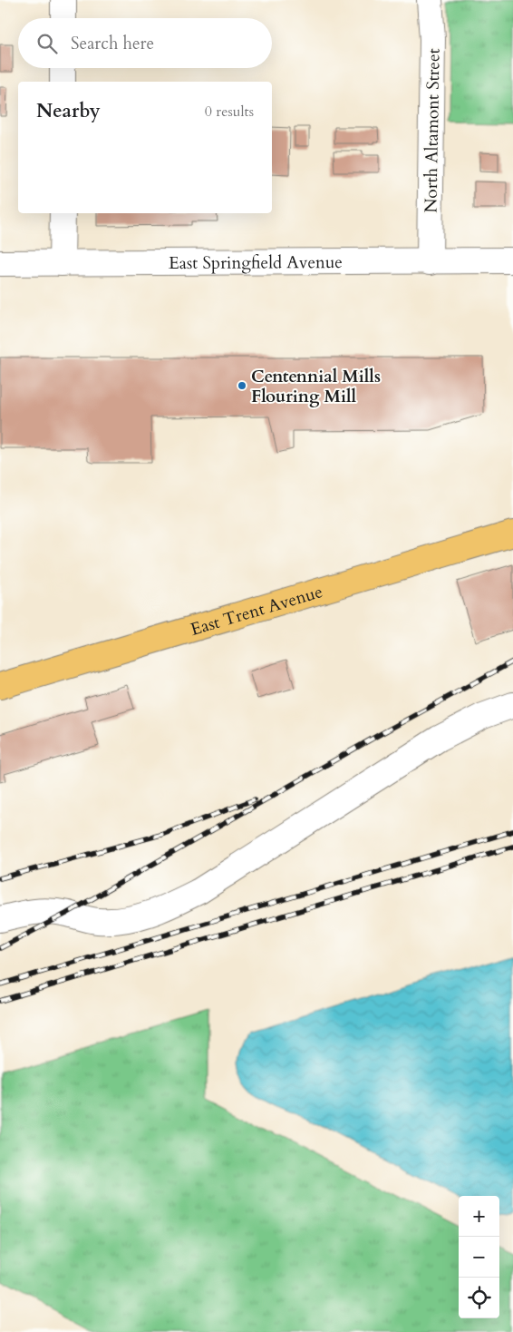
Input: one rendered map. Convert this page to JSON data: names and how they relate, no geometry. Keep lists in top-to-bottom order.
{
  "streets": {
    "main road": ["East Trent Avenue"],
    "street": ["North Altamont Street", "East Springfield Avenue"]
  },
  "crossings": [
    ["North Altamont Street", "East Springfield Avenue"]
  ],
  "places": ["Centennial Mills Flouring Mill"],
  "page": {
    "search": "Search here",
    "heading": ["Nearby", "0 results"],
    "map_buttons": ["+", "−"]
  }
}
